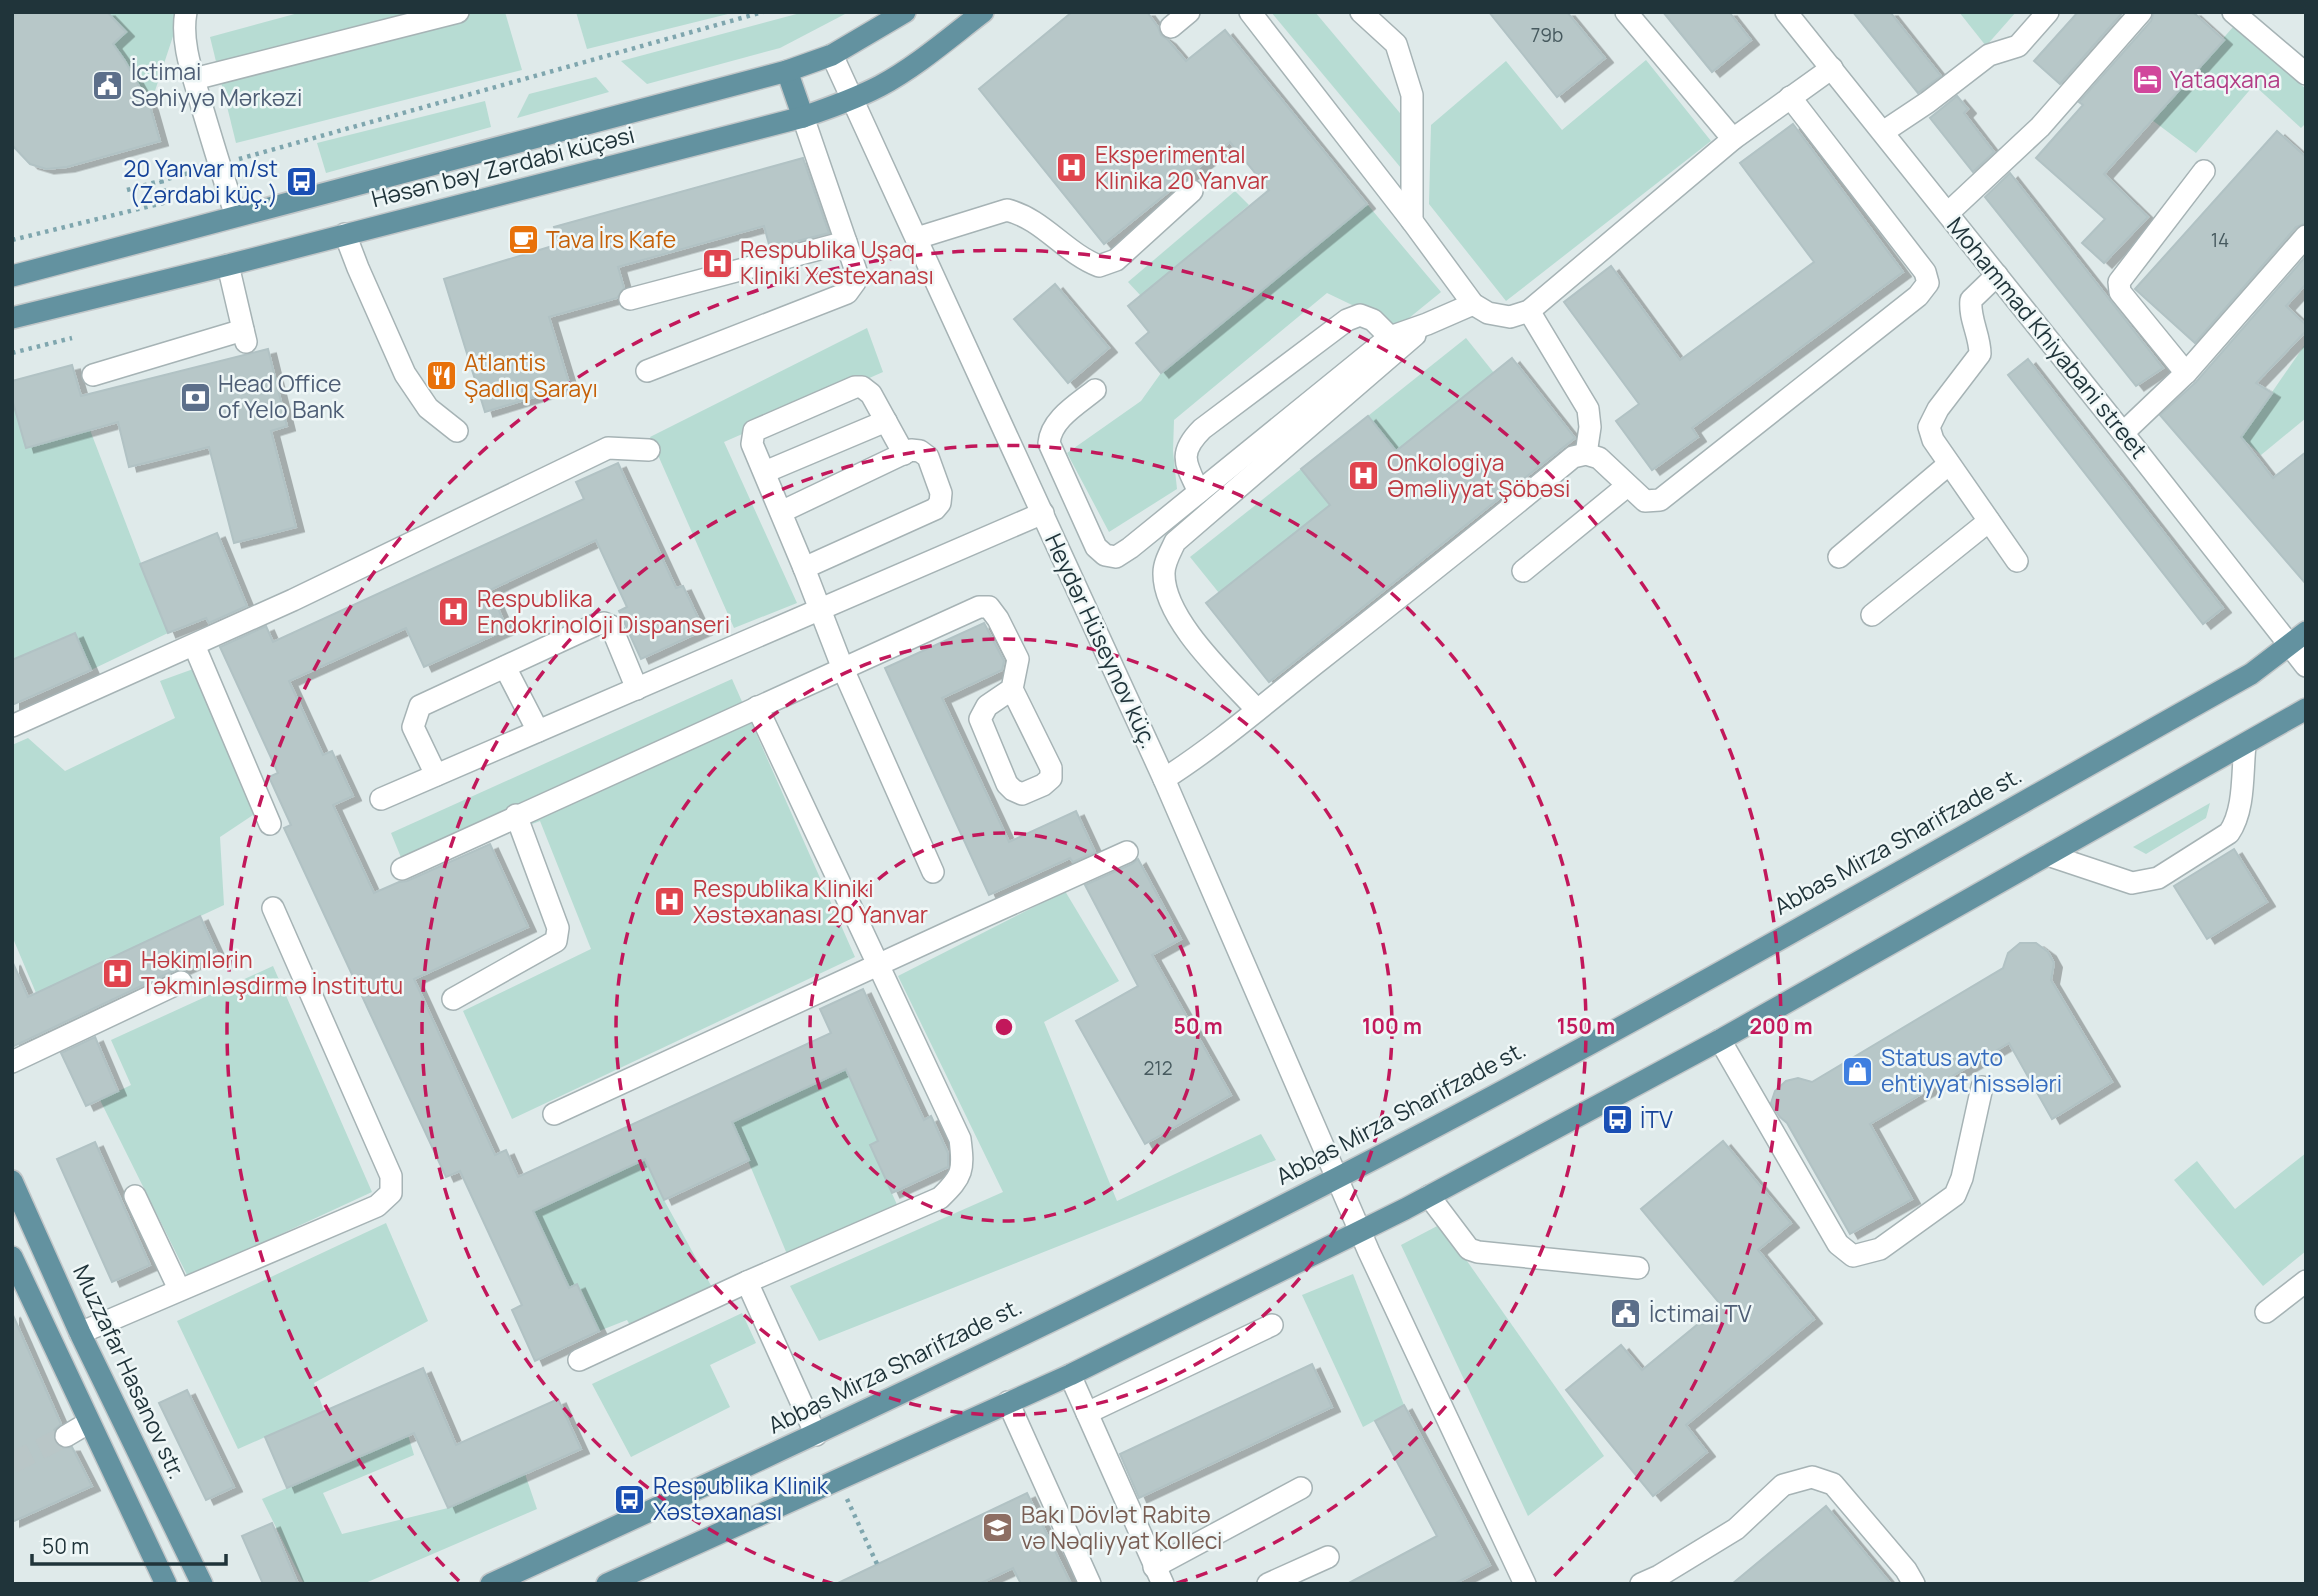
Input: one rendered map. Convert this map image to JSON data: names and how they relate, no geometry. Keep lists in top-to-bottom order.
{
  "streets": {
    "main road": ["Həsən bəy Zərdabi küçəsi", "Abbas Mirza Sharifzade st.", "Muzzafar Hasanov str."],
    "street": ["Mohammad Khiyabani street", "Heydər Hüseynov küç."]
  },
  "crossings": [
    ["Həsən bəy Zərdabi küçəsi", "Heydər Hüseynov küç."],
    ["Mohammad Khiyabani street", "Abbas Mirza Sharifzade st."],
    ["Heydər Hüseynov küç.", "Abbas Mirza Sharifzade st."]
  ],
  "places": {
    "hotel": ["Yataqxana"],
    "public building": ["İctimai Səhiyyə Mərkəzi", "İctimai TV"],
    "hospital": [
      "Eksperimental Klinika 20 Yanvar",
      "Respublika Uşaq Kliniki Xestexanası",
      "Onkologiya Əməliyyat Şöbəsi",
      "Respublika Endokrinoloji Dispanseri",
      "Respublika Kliniki Xəstəxanası 20 Yanvar",
      "Həkimlərin Təkminləşdirmə İnstitutu"
    ],
    "bus stop": ["20 Yanvar m/st (Zərdabi küç.)", "İTV", "Respublika Klinik Xəstəxanası"],
    "cafe": ["Tava İrs Kafe"],
    "restaurant": ["Atlantis Şadlıq Sarayı"],
    "bank": ["Head Office of Yelo Bank"],
    "shop": ["Status avto ehtiyyat hissələri"],
    "school or university": ["Bakı Dövlət Rabitə və Nəqliyyat Kolleci"]
  },
  "house_numbers": ["79b", "14", "212"],
  "scale_bar": "50 m",
  "rings": [
    "50 m",
    "100 m",
    "150 m",
    "200 m"
  ]
}
